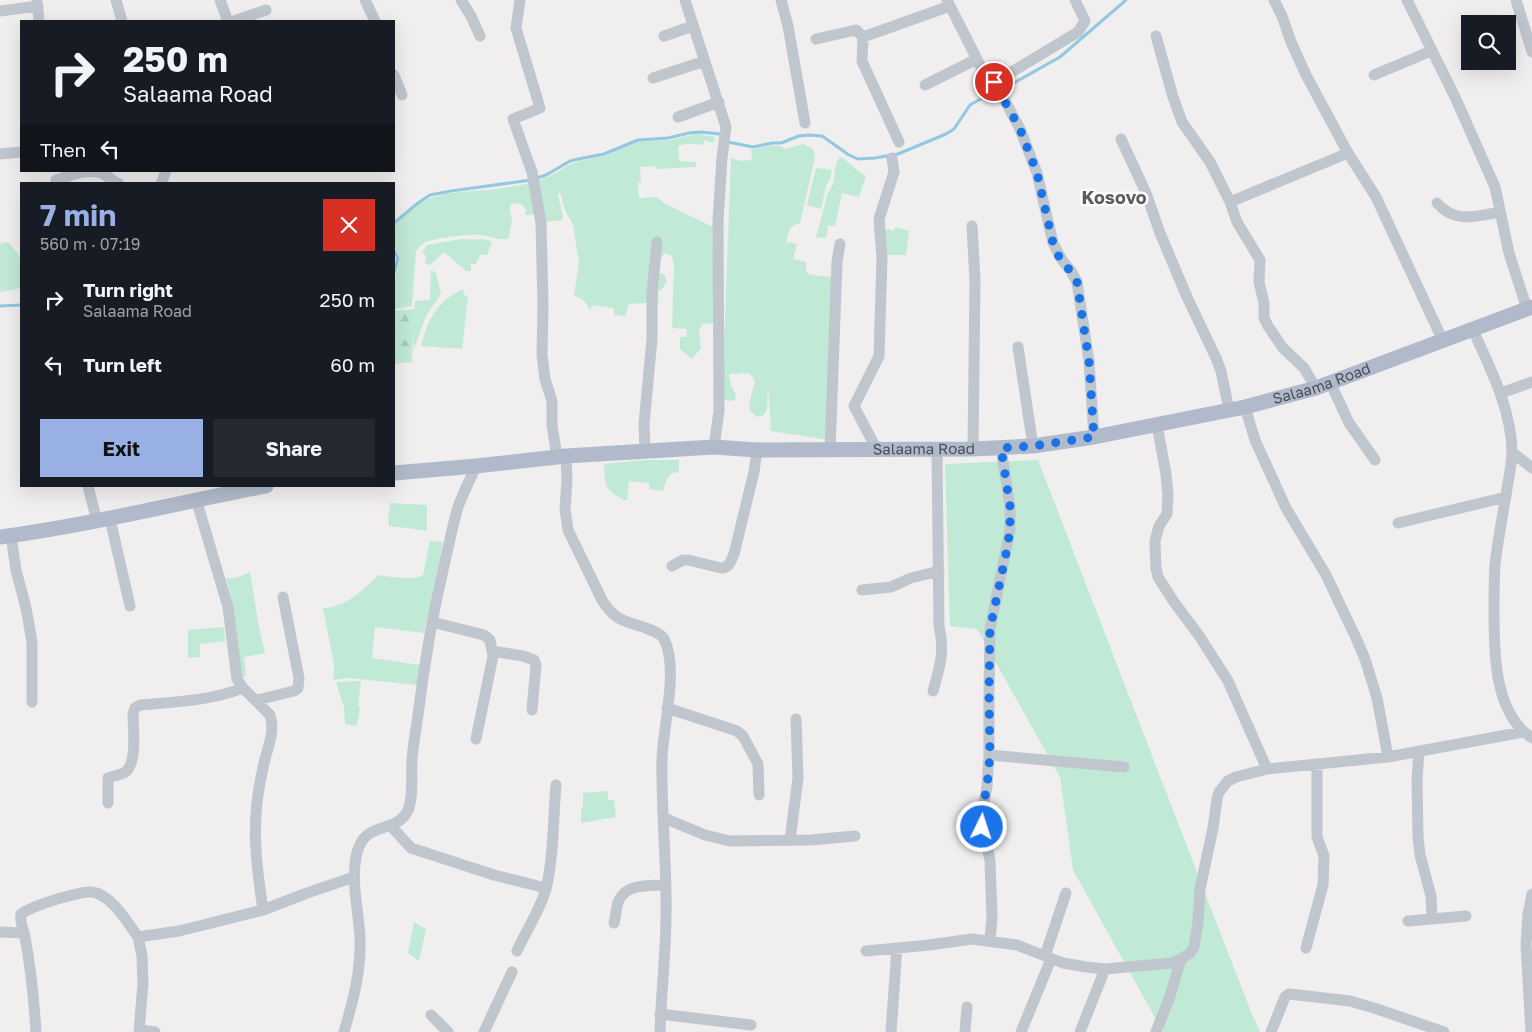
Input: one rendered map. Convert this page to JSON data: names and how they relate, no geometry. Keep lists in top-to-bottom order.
{
  "streets": {
    "main road": ["Salaama Road"]
  },
  "districts": ["Kosovo"],
  "page": {
    "turn": ["250 m", "Salaama Road"],
    "then": "Then",
    "heading": ["7 min", "560 m · 07:19"],
    "list": [
      {
        "name": "Turn right",
        "note": "Salaama Road",
        "value": "250 m"
      },
      {
        "name": "Turn left",
        "value": "60 m"
      }
    ],
    "buttons": ["Exit", "Share"]
  }
}
